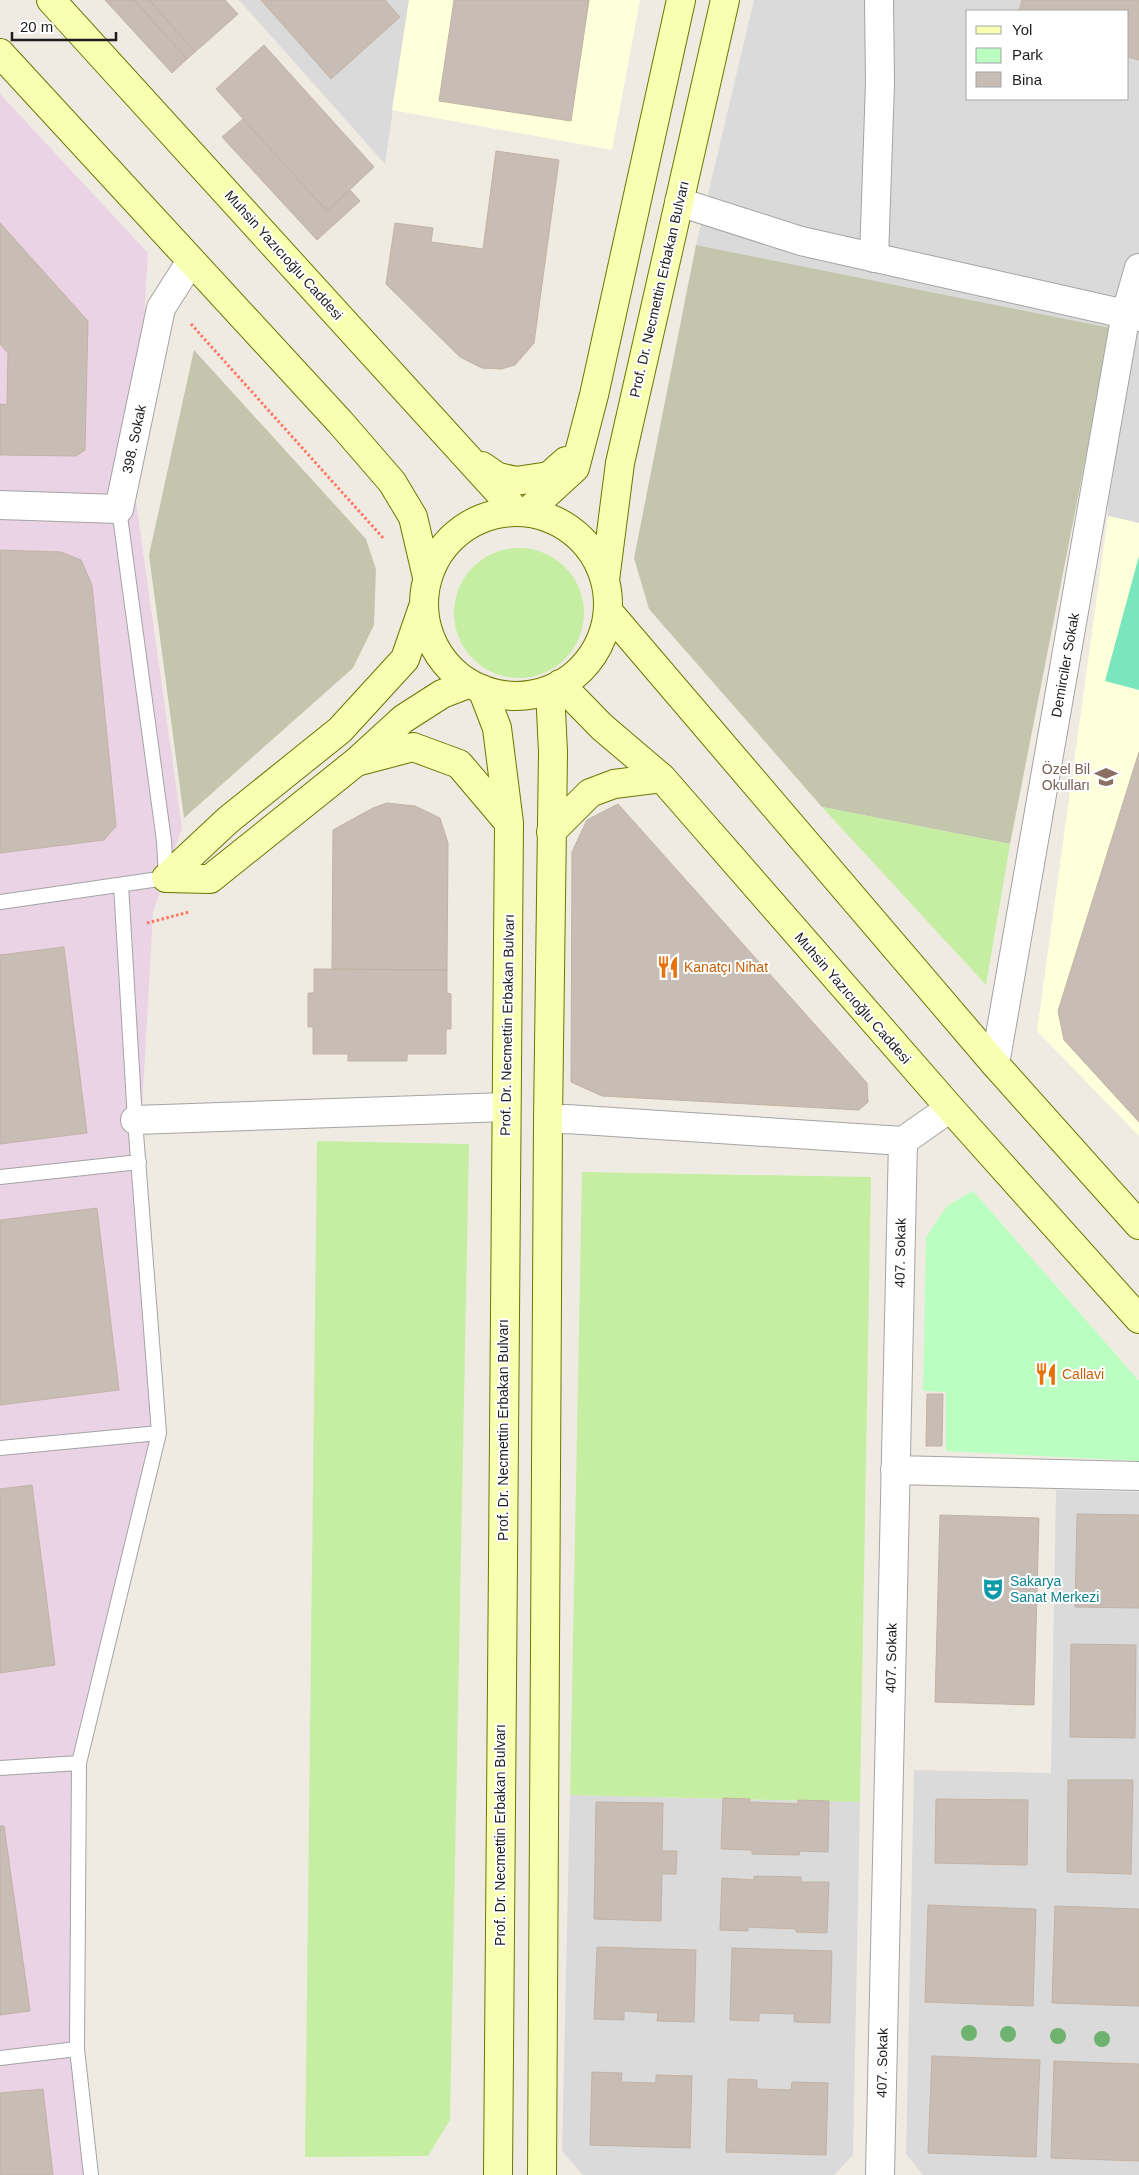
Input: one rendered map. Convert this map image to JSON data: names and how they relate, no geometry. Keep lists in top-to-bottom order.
{
  "streets": {
    "main road": ["Muhsin Yazıcıoğlu Caddesi", "Prof. Dr. Necmettin Erbakan Bulvarı"],
    "street": ["398. Sokak", "Demirciler Sokak", "407. Sokak"]
  },
  "places": {
    "school or university": ["Özel Bil Okulları"],
    "restaurant": ["Kanatçı Nihat", "Callavi"],
    "theatre": ["Sakarya Sanat Merkezi"]
  },
  "legend": ["Yol", "Park", "Bina"],
  "scale_bar": "20 m"
}
